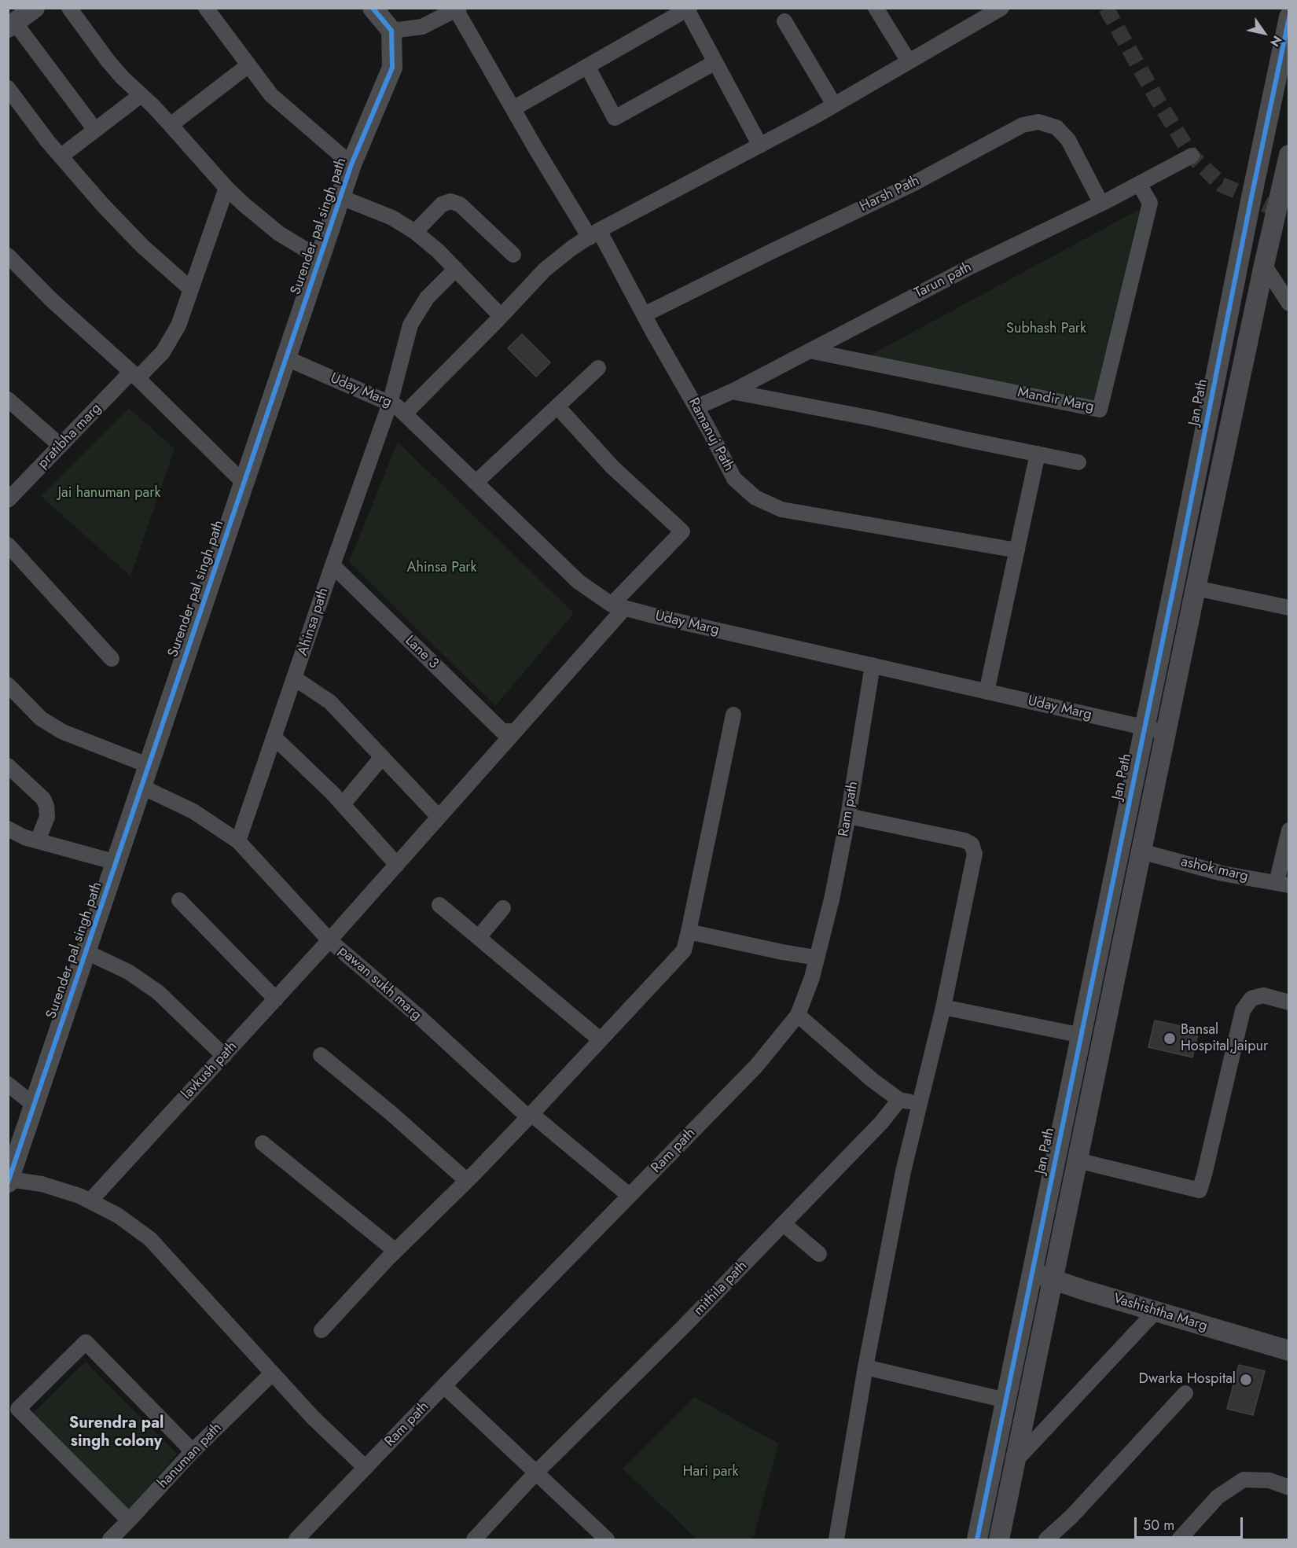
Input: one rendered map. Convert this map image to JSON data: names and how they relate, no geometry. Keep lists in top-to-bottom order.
{
  "streets": {
    "street": [
      "Harsh Path",
      "Surender pal singh path",
      "Tarun path",
      "Uday Marg",
      "Mandir Marg",
      "Jan Path",
      "Ramanuj Path",
      "pratibha marg",
      "Ahinsa path",
      "Lane 3",
      "Ram path",
      "ashok marg",
      "pawan sukh marg",
      "lavkush path",
      "mithila path",
      "Vashishtha Marg",
      "hanuman path"
    ]
  },
  "crossings": [
    ["Harsh Path", "Tarun path"],
    ["Harsh Path", "Ramanuj Path"],
    ["Surender pal singh path", "Uday Marg"],
    ["Surender pal singh path", "pawan sukh marg"],
    ["Tarun path", "Mandir Marg"],
    ["Tarun path", "Ramanuj Path"],
    ["Uday Marg", "Jan Path"],
    ["Uday Marg", "Ahinsa path"],
    ["Uday Marg", "Ram path"],
    ["Uday Marg", "lavkush path"],
    ["Jan Path", "Vashishtha Marg"],
    ["Ahinsa path", "Lane 3"],
    ["Ahinsa path", "pawan sukh marg"],
    ["Lane 3", "lavkush path"],
    ["Ram path", "pawan sukh marg"],
    ["pawan sukh marg", "lavkush path"]
  ],
  "districts": ["Surendra pal singh colony"],
  "parks": [
    "Subhash Park",
    "Jai hanuman park",
    "Ahinsa Park",
    "Hari park"
  ],
  "places": ["Bansal Hospital,Jaipur", "Dwarka Hospital"],
  "scale_bar": "50 m",
  "north": "bottom right"
}
